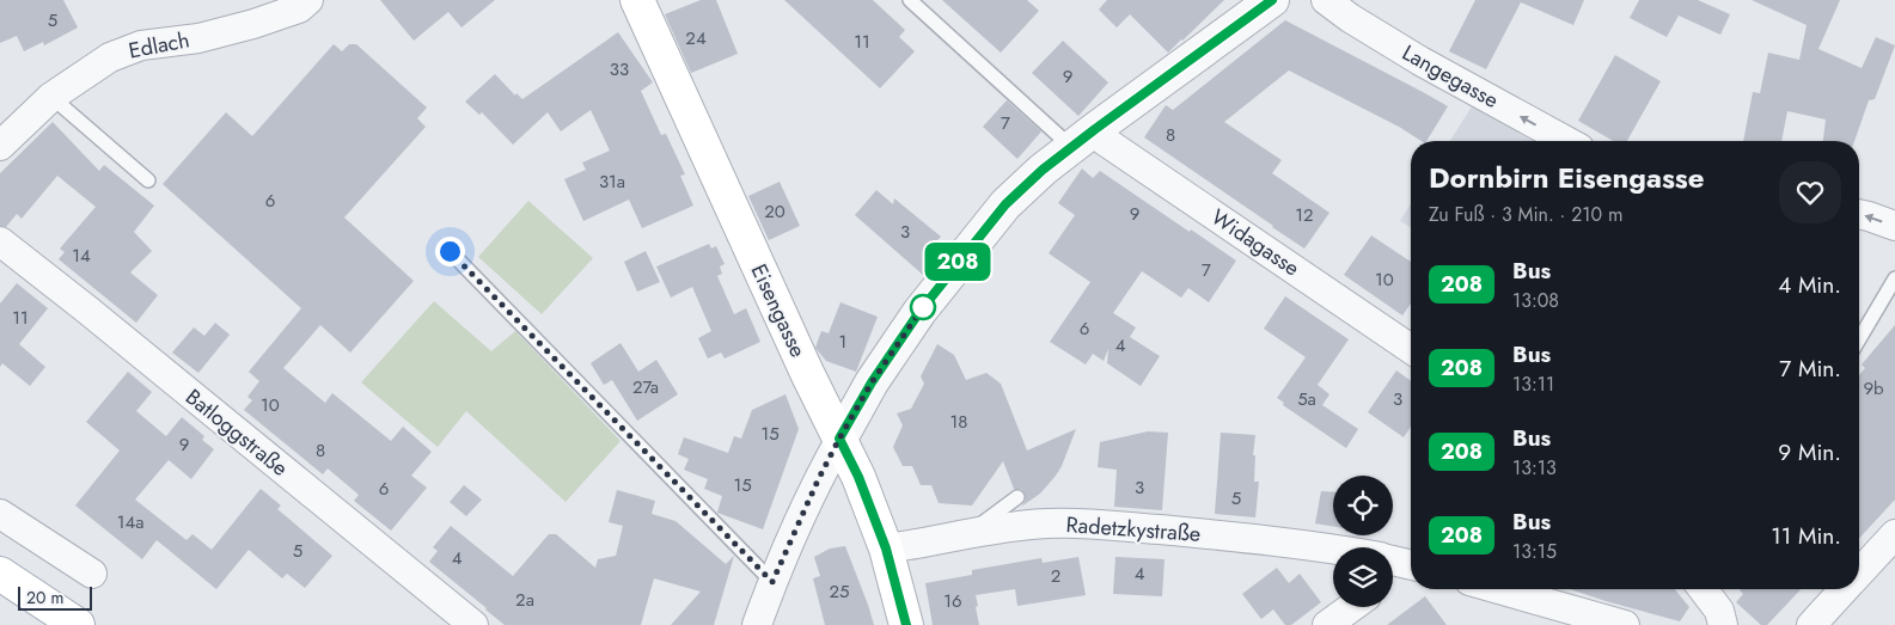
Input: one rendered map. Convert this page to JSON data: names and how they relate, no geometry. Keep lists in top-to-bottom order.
{
  "streets": {
    "main road": ["Eisengasse"],
    "street": [
      "Edlach",
      "Langegasse",
      "Widagasse",
      "Batloggstraße",
      "Radetzkystraße"
    ]
  },
  "crossings": [
    ["Eisengasse", "Radetzkystraße"]
  ],
  "one_way": ["Langegasse"],
  "lines": ["bus line 208"],
  "house_numbers": [
    "5",
    "24",
    "11",
    "33",
    "9",
    "7",
    "8",
    "31a",
    "6",
    "20",
    "9",
    "12",
    "3",
    "14",
    "7",
    "10",
    "11",
    "6",
    "1",
    "4",
    "27a",
    "9b",
    "5a",
    "3",
    "10",
    "18",
    "15",
    "9",
    "8",
    "15",
    "3",
    "6",
    "5",
    "14a",
    "5",
    "4",
    "4",
    "2",
    "25",
    "2a",
    "16"
  ],
  "scale_bar": "20 m",
  "page": {
    "on_map": "208",
    "heading": ["Dornbirn Eisengasse", "Zu Fuß · 3 Min. · 210 m"],
    "list": [
      {
        "mark": "208",
        "name": "Bus",
        "note": "13:08",
        "value": "4 Min."
      },
      {
        "mark": "208",
        "name": "Bus",
        "note": "13:11",
        "value": "7 Min."
      },
      {
        "mark": "208",
        "name": "Bus",
        "note": "13:13",
        "value": "9 Min."
      },
      {
        "mark": "208",
        "name": "Bus",
        "note": "13:15",
        "value": "11 Min."
      }
    ],
    "scale": "20 m"
  }
}
